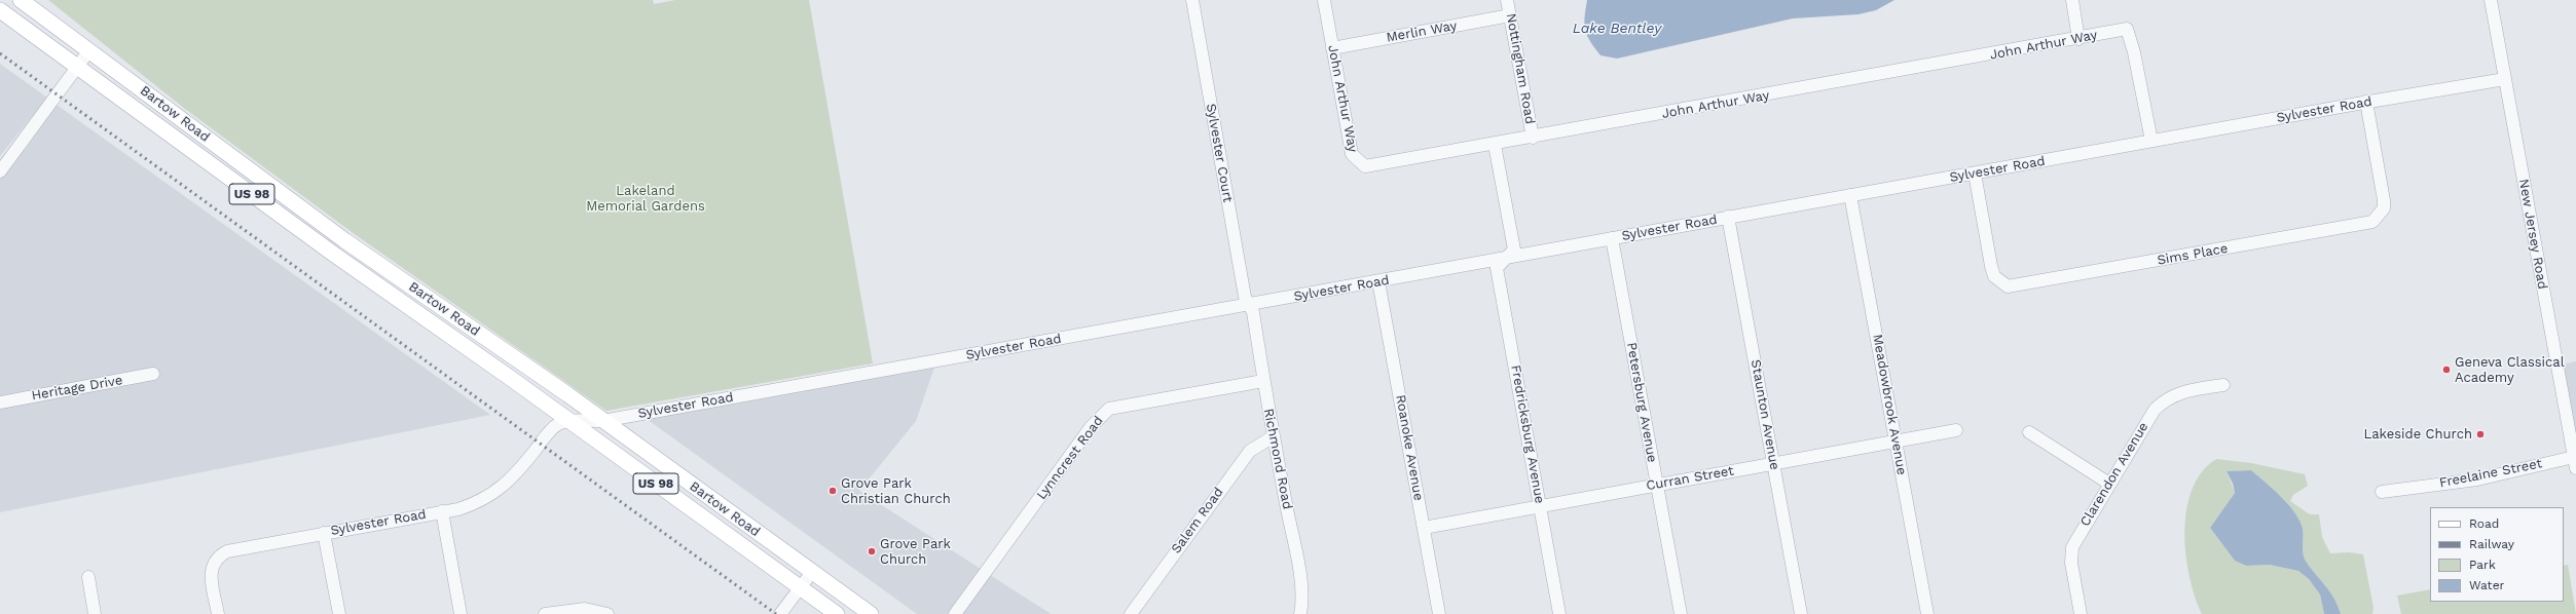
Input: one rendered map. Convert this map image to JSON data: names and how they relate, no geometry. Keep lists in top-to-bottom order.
{
  "streets": {
    "main road": ["Bartow Road", "US 98"],
    "street": [
      "Merlin Way",
      "John Arthur Way",
      "Nottingham Road",
      "Sylvester Road",
      "Sylvester Court",
      "New Jersey Road",
      "Sims Place",
      "Heritage Drive",
      "Petersburg Avenue",
      "Meadowbrook Avenue",
      "Staunton Avenue",
      "Fredricksburg Avenue",
      "Roanoke Avenue",
      "Lynncrest Road",
      "Richmond Road",
      "Freelaine Street",
      "Clarendon Avenue",
      "Curran Street",
      "Salem Road"
    ]
  },
  "crossings": [
    ["Merlin Way", "John Arthur Way"],
    ["Merlin Way", "Nottingham Road"],
    ["John Arthur Way", "Nottingham Road"],
    ["John Arthur Way", "Sylvester Road"],
    ["Sylvester Road", "Bartow Road"],
    ["Sylvester Road", "Sylvester Court"],
    ["Sylvester Road", "New Jersey Road"],
    ["Sylvester Road", "Sims Place"],
    ["Sylvester Road", "Petersburg Avenue"],
    ["Sylvester Road", "Meadowbrook Avenue"],
    ["Sylvester Road", "Staunton Avenue"],
    ["Sylvester Road", "Fredricksburg Avenue"],
    ["Sylvester Road", "Roanoke Avenue"],
    ["Sylvester Road", "Richmond Road"],
    ["Sylvester Court", "Richmond Road"],
    ["New Jersey Road", "Freelaine Street"],
    ["Petersburg Avenue", "Curran Street"],
    ["Meadowbrook Avenue", "Curran Street"],
    ["Staunton Avenue", "Curran Street"],
    ["Fredricksburg Avenue", "Curran Street"],
    ["Roanoke Avenue", "Curran Street"],
    ["Lynncrest Road", "Richmond Road"],
    ["Richmond Road", "Salem Road"]
  ],
  "water": ["Lake Bentley"],
  "parks": ["Lakeland Memorial Gardens"],
  "places": [
    "Geneva Classical Academy",
    "Lakeside Church",
    "Grove Park Christian Church",
    "Grove Park Church"
  ],
  "legend": [
    "Road",
    "Railway",
    "Park",
    "Water"
  ]
}
